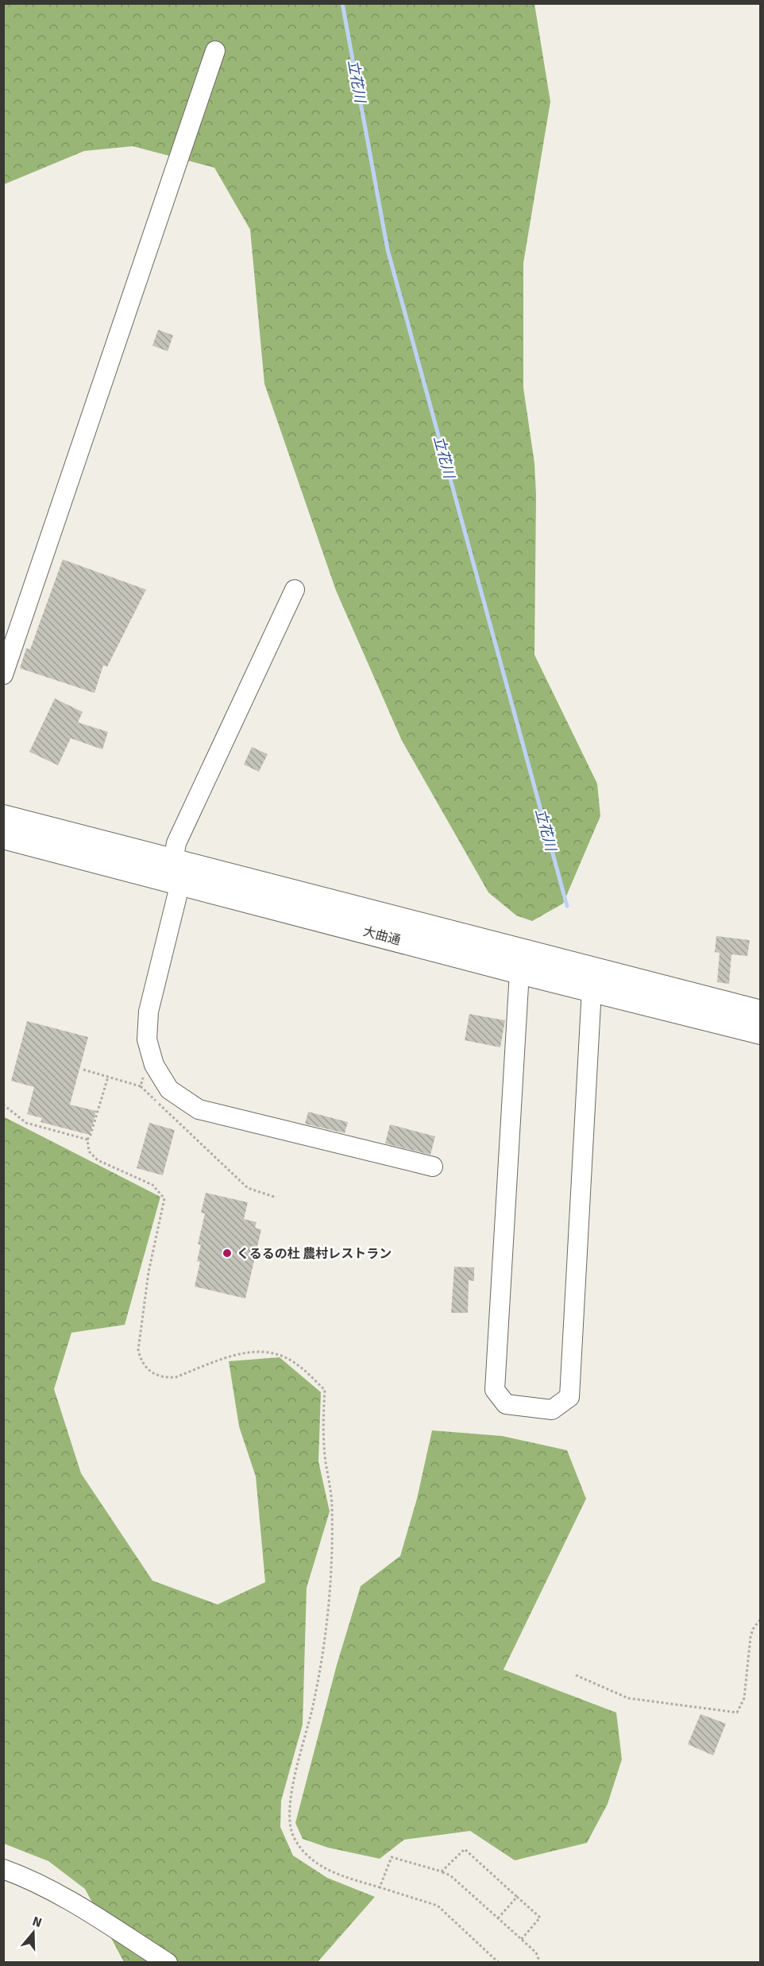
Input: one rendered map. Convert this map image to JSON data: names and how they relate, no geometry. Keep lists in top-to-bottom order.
{
  "streets": {
    "main road": ["大曲通"]
  },
  "water": ["立花川"],
  "places": ["くるるの杜 農村レストラン"],
  "north": "top"
}
